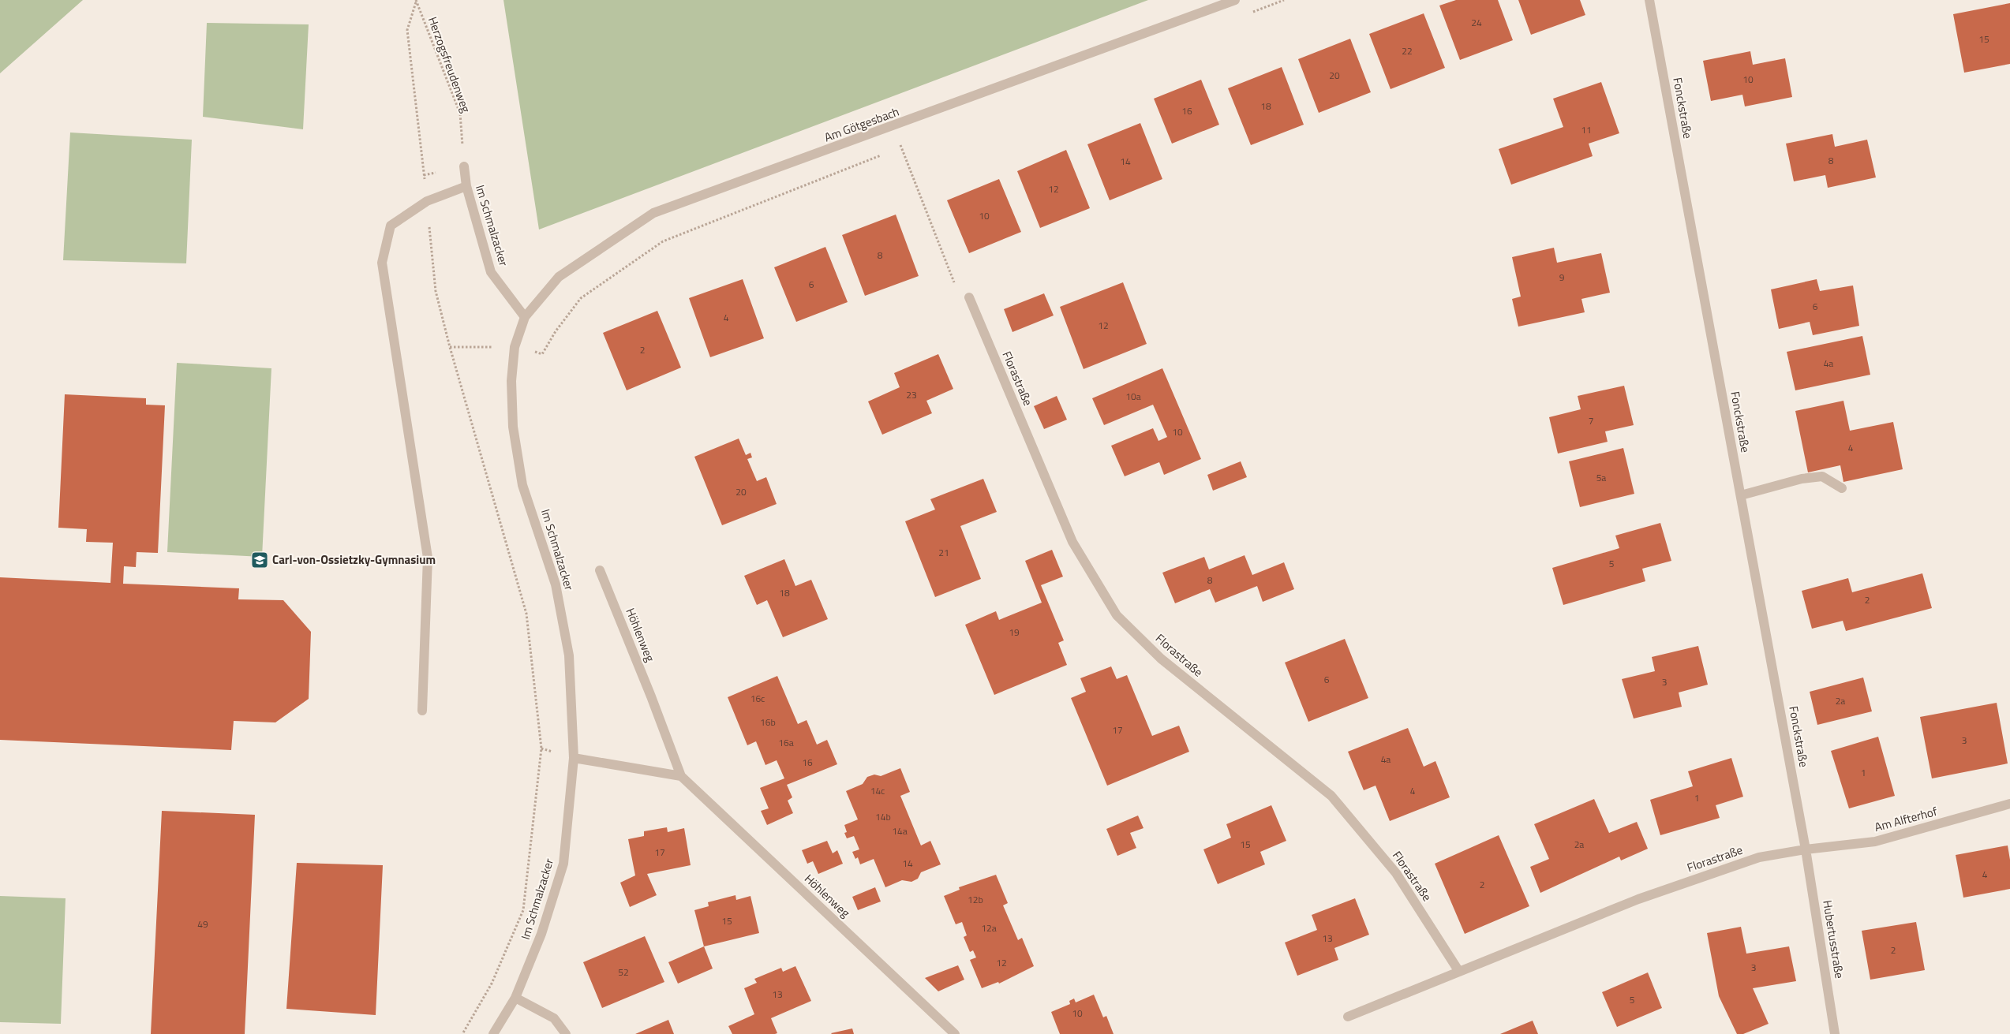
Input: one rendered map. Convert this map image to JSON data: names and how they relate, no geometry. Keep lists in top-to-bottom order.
{
  "streets": {
    "street": [
      "Fonckstraße",
      "Am Götgesbach",
      "Im Schmalzacker",
      "Florastraße",
      "Höhlenweg",
      "Am Alfterhof",
      "Hubertusstraße"
    ],
    "path": ["Herzogsfreudenweg"]
  },
  "crossings": [
    ["Herzogsfreudenweg", "Im Schmalzacker"],
    ["Fonckstraße", "Florastraße"],
    ["Fonckstraße", "Am Alfterhof"],
    ["Fonckstraße", "Hubertusstraße"],
    ["Am Götgesbach", "Im Schmalzacker"],
    ["Florastraße", "Am Alfterhof"],
    ["Florastraße", "Hubertusstraße"],
    ["Am Alfterhof", "Hubertusstraße"]
  ],
  "places": {
    "school or university": ["Carl-von-Ossietzky-Gymnasium"]
  },
  "house_numbers": [
    "24",
    "15",
    "22",
    "20",
    "10",
    "18",
    "16",
    "11",
    "8",
    "14",
    "12",
    "10",
    "8",
    "9",
    "6",
    "6",
    "4",
    "12",
    "2",
    "4a",
    "23",
    "10a",
    "7",
    "10",
    "4",
    "5a",
    "20",
    "21",
    "5",
    "8",
    "18",
    "2",
    "19",
    "6",
    "3",
    "16c",
    "2a",
    "16b",
    "17",
    "3",
    "16a",
    "4a",
    "16",
    "1",
    "14c",
    "4",
    "1",
    "14b",
    "14a",
    "15",
    "2a",
    "17",
    "14",
    "4",
    "2",
    "12b",
    "15",
    "49",
    "12a",
    "13",
    "2",
    "12",
    "3",
    "52",
    "13",
    "5",
    "10"
  ]
}
